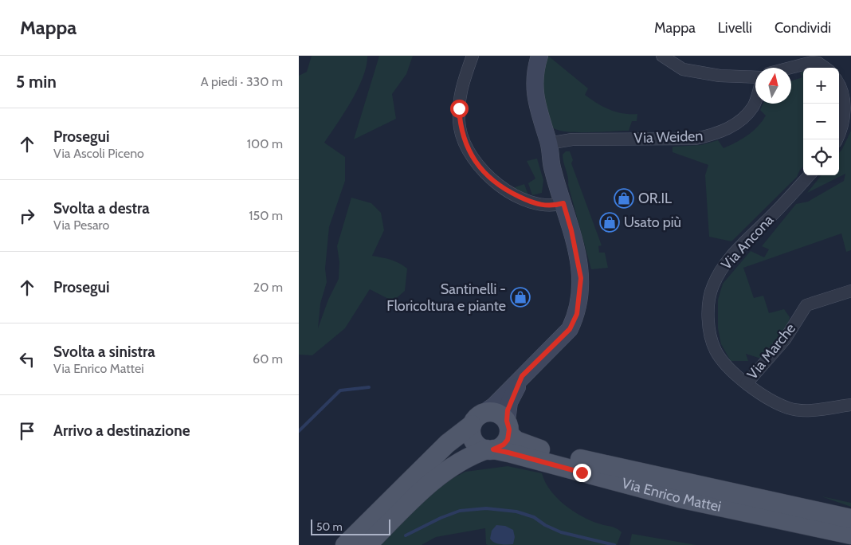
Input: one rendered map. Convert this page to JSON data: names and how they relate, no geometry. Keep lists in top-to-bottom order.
{
  "streets": {
    "main road": ["Via Enrico Mattei"],
    "street": ["Via Weiden", "Via Ancona", "Via Marche"]
  },
  "crossings": [
    ["Via Ancona", "Via Marche"]
  ],
  "places": {
    "shop": ["OR.IL", "Usato più", "Santinelli - Floricoltura e piante"]
  },
  "scale_bar": "50 m",
  "north": "top",
  "page": {
    "header": "Mappa",
    "nav": ["Mappa", "Livelli", "Condividi"],
    "heading": ["5 min", "A piedi · 330 m"],
    "map_buttons": ["+", "−"],
    "list": [
      ["Prosegui", "Via Ascoli Piceno", "100 m"],
      ["Svolta a destra", "Via Pesaro", "150 m"],
      ["Prosegui", "20 m"],
      ["Svolta a sinistra", "Via Enrico Mattei", "60 m"],
      "Arrivo a destinazione"
    ],
    "scale": "50 m"
  }
}
